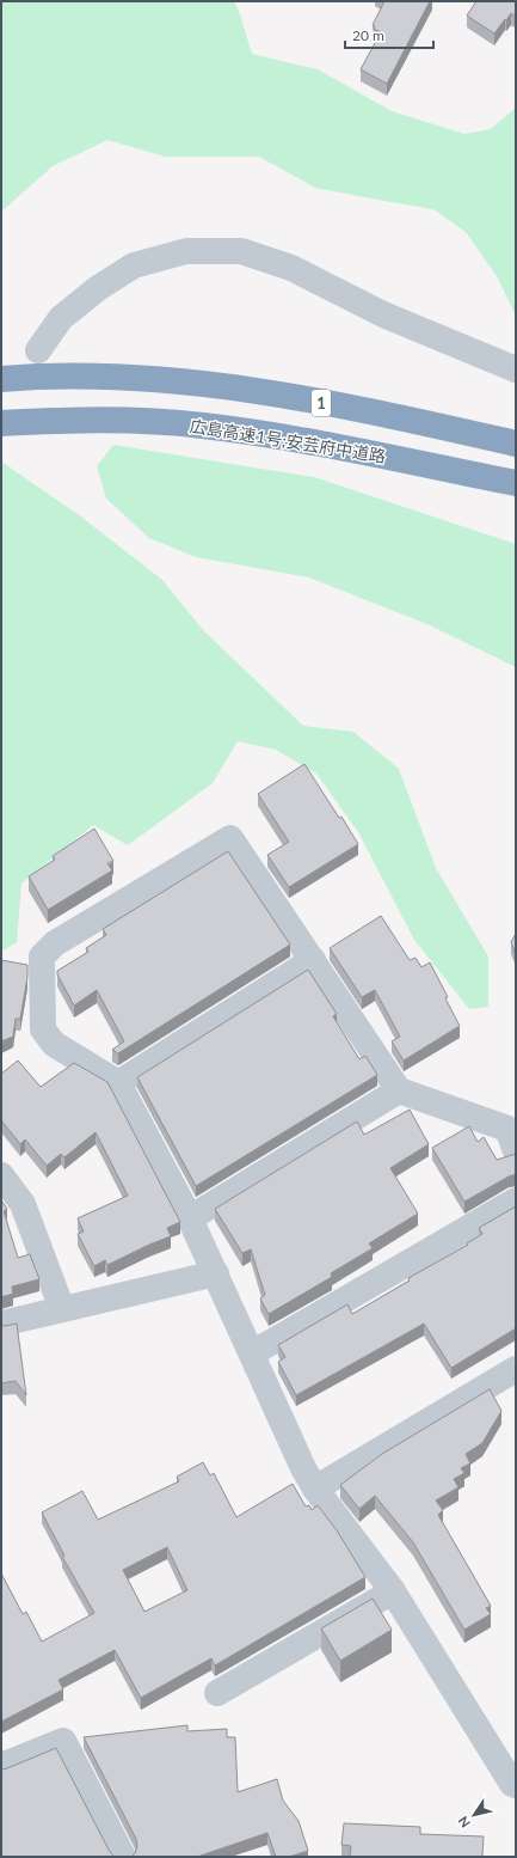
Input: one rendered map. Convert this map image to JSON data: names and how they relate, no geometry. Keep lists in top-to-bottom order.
{
  "streets": {
    "highway": ["1", "広島高速1号;安芸府中道路"]
  },
  "scale_bar": "20 m",
  "north": "bottom left"
}
